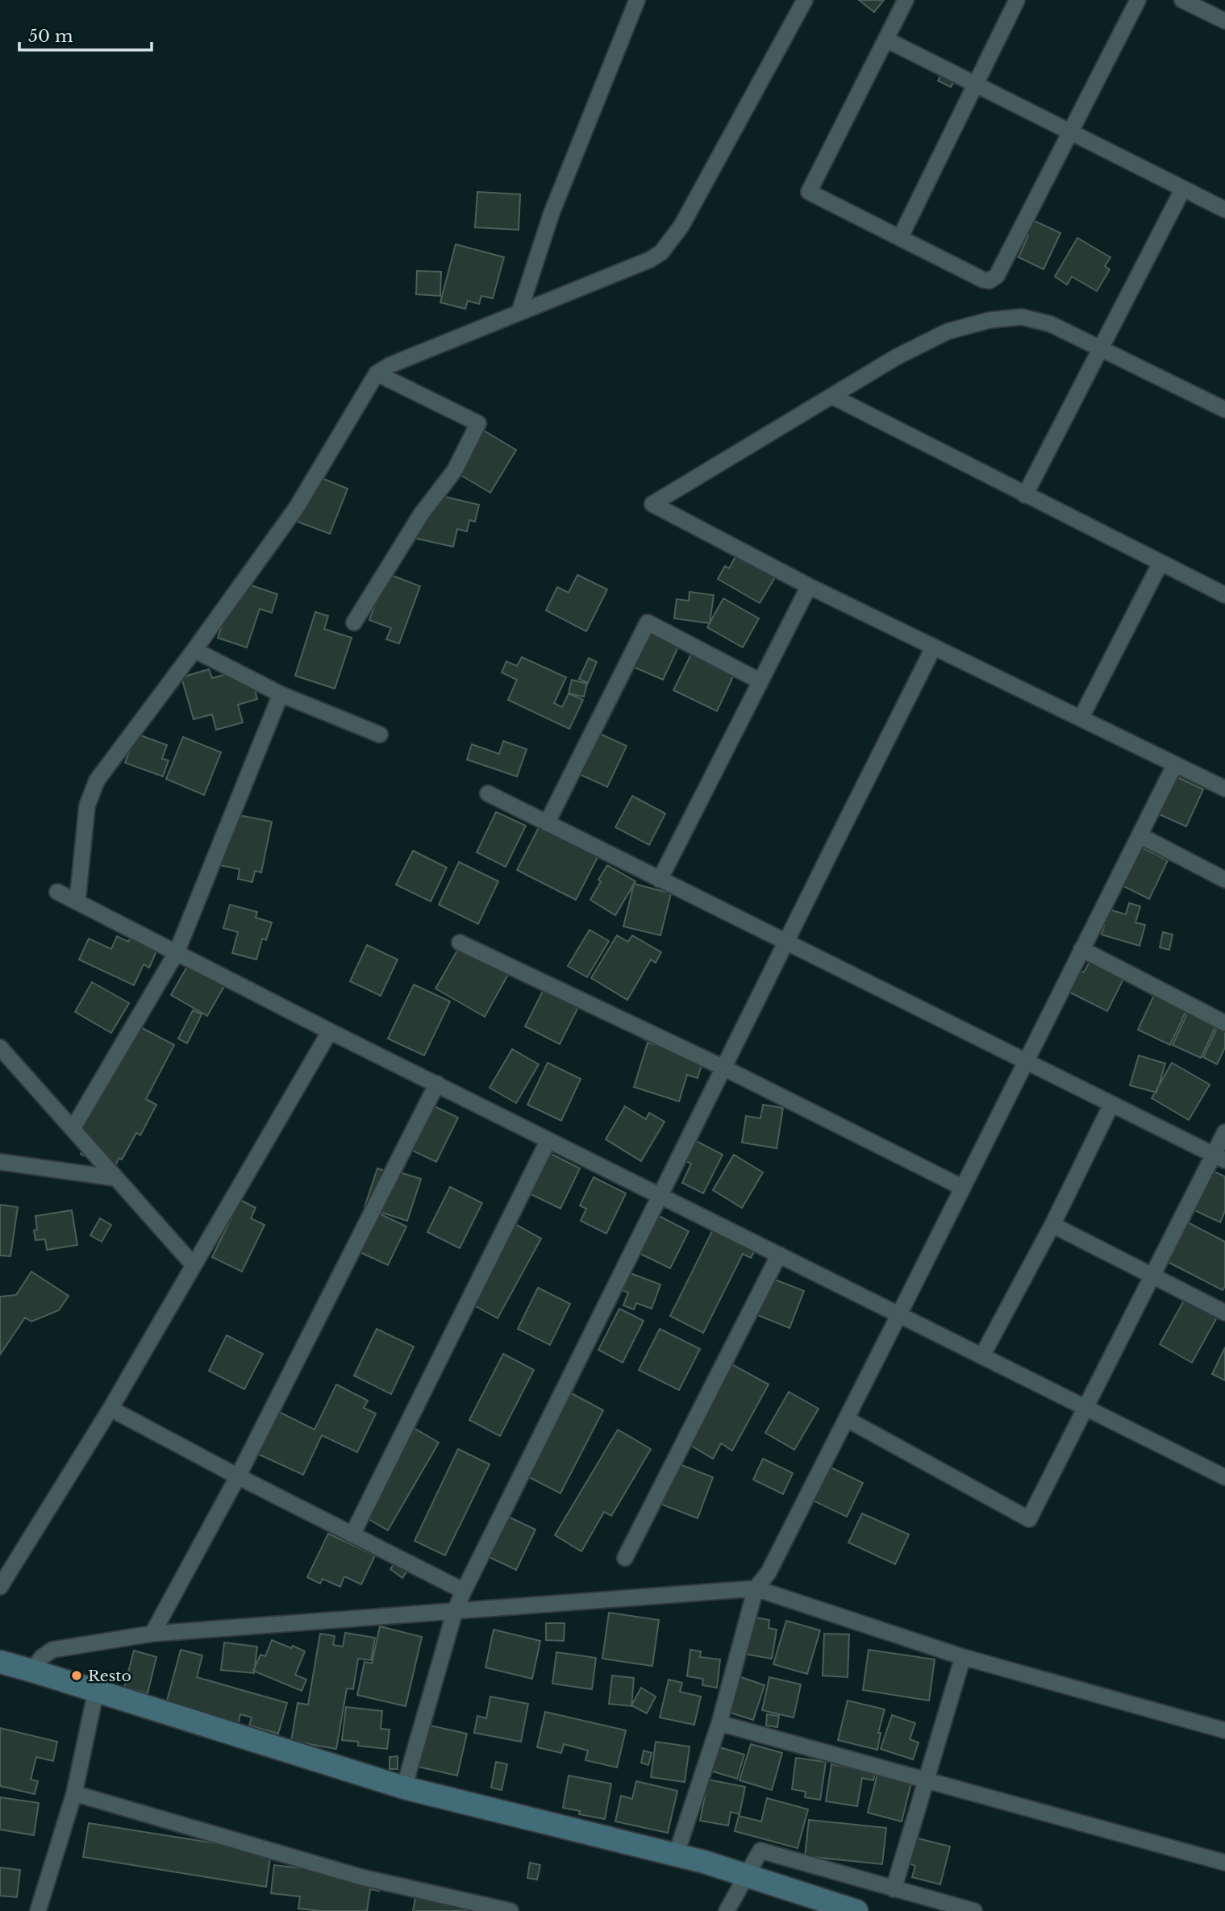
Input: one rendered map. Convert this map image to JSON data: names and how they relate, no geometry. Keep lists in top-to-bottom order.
{
  "places": ["Resto"],
  "scale_bar": "50 m"
}
